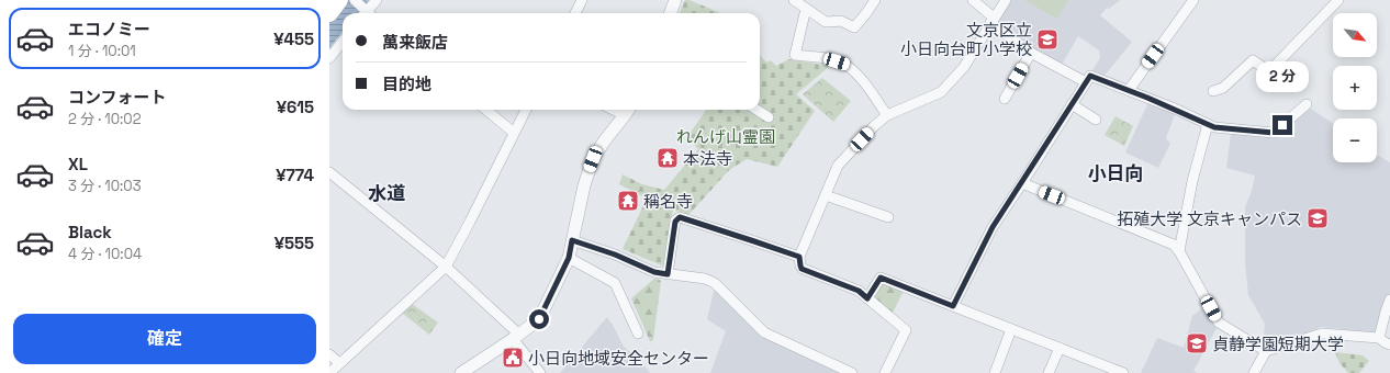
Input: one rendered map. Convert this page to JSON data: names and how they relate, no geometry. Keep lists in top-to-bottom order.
{
  "districts": ["小日向", "水道"],
  "parks": ["れんげ山霊園"],
  "places": {
    "school or university": ["文京区立 小日向台町小学校", "拓殖大学 文京キャンパス", "貞静学園短期大学"],
    "temple": ["本法寺", "稱名寺"],
    "public building": ["小日向地域安全センター"]
  },
  "north": "bottom right",
  "page": {
    "list": [
      {
        "name": "エコノミー",
        "note": "1 分 · 10:01",
        "value": "¥455"
      },
      {
        "name": "コンフォート",
        "note": "2 分 · 10:02",
        "value": "¥615"
      },
      {
        "name": "XL",
        "note": "3 分 · 10:03",
        "value": "¥774"
      },
      {
        "name": "Black",
        "note": "4 分 · 10:04",
        "value": "¥555"
      }
    ],
    "map_buttons": ["+", "−"],
    "banner": ["萬来飯店", "目的地"],
    "bubble": "2 分",
    "buttons": "確定"
  }
}
